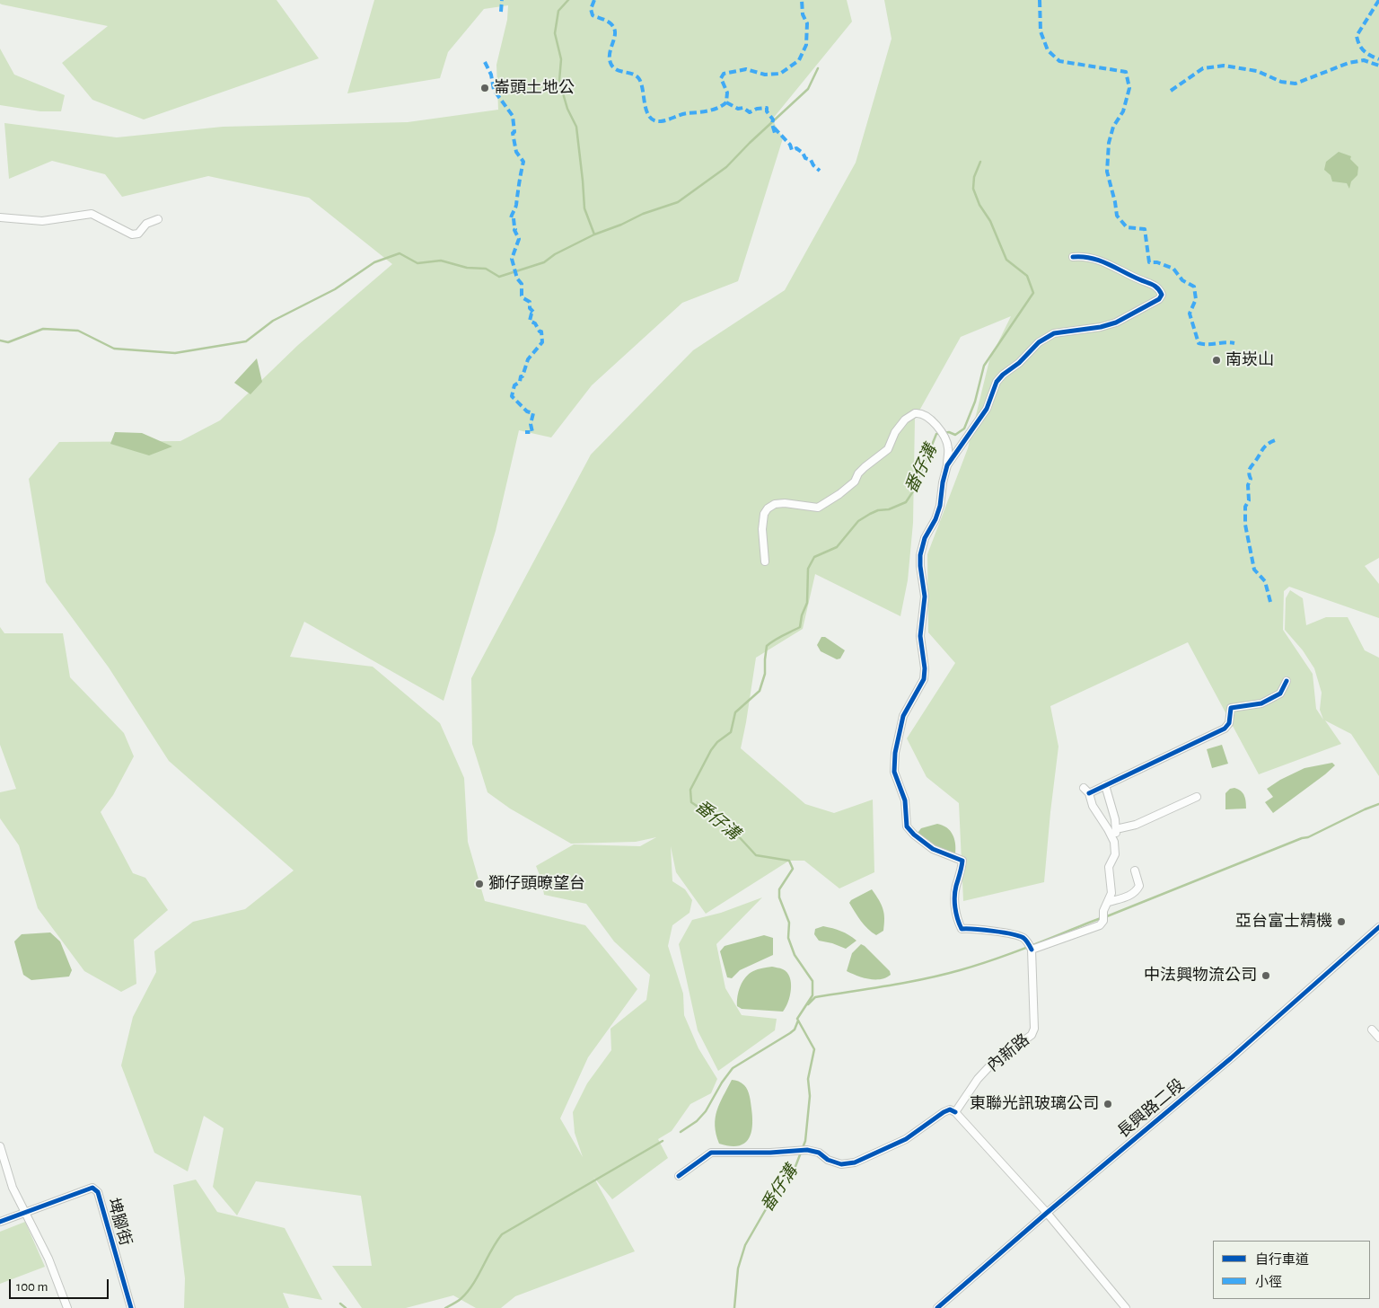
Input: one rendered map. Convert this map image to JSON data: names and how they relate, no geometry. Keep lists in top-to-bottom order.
{
  "streets": {
    "street": ["內新路", "長興路二段", "埤腳街"]
  },
  "water": ["番仔溝"],
  "places": [
    "崙頭土地公",
    "南崁山",
    "獅仔頭暸望台",
    "亞台富士精機",
    "中法興物流公司",
    "東聯光訊玻璃公司"
  ],
  "legend": ["自行車道", "小徑"],
  "scale_bar": "100 m"
}
